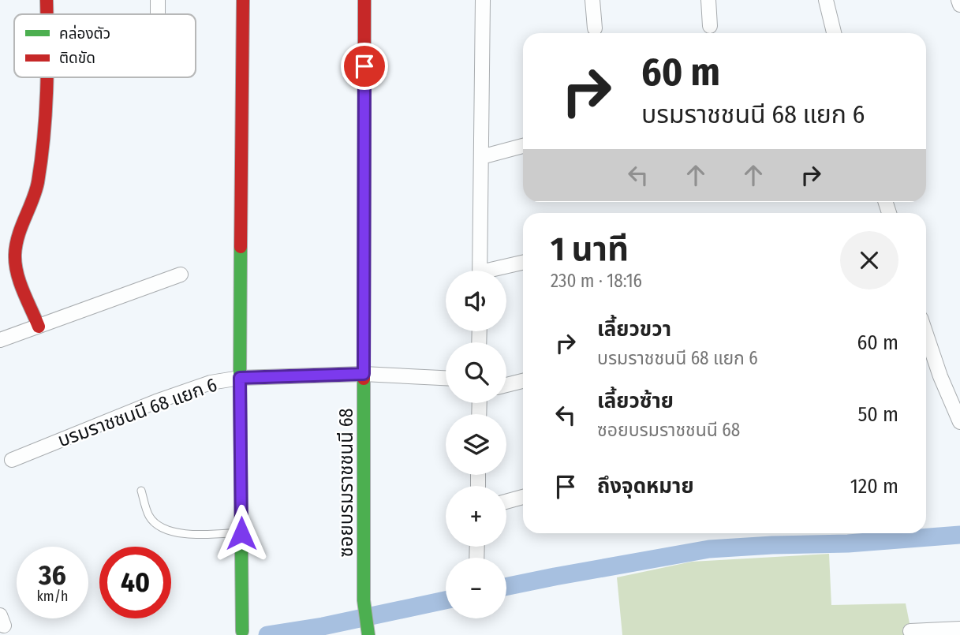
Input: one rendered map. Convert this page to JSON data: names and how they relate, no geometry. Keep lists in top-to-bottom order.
{
  "streets": {
    "street": ["บรมราชชนนี 68 แยก 6", "ซอยบรมราชชนนี 68"]
  },
  "crossings": [
    ["บรมราชชนนี 68 แยก 6", "ซอยบรมราชชนนี 68"]
  ],
  "legend": ["คล่องตัว", "ติดขัด"],
  "page": {
    "turn": ["60 m", "บรมราชชนนี 68 แยก 6"],
    "heading": ["1 นาที", "230 m · 18:16"],
    "map_buttons": ["+", "−"],
    "list": [
      {
        "name": "เลี้ยวขวา",
        "note": "บรมราชชนนี 68 แยก 6",
        "value": "60 m"
      },
      {
        "name": "เลี้ยวซ้าย",
        "note": "ซอยบรมราชชนนี 68",
        "value": "50 m"
      },
      {
        "name": "ถึงจุดหมาย",
        "value": "120 m"
      }
    ],
    "speed": "36 km/h",
    "limit": "40"
  }
}
